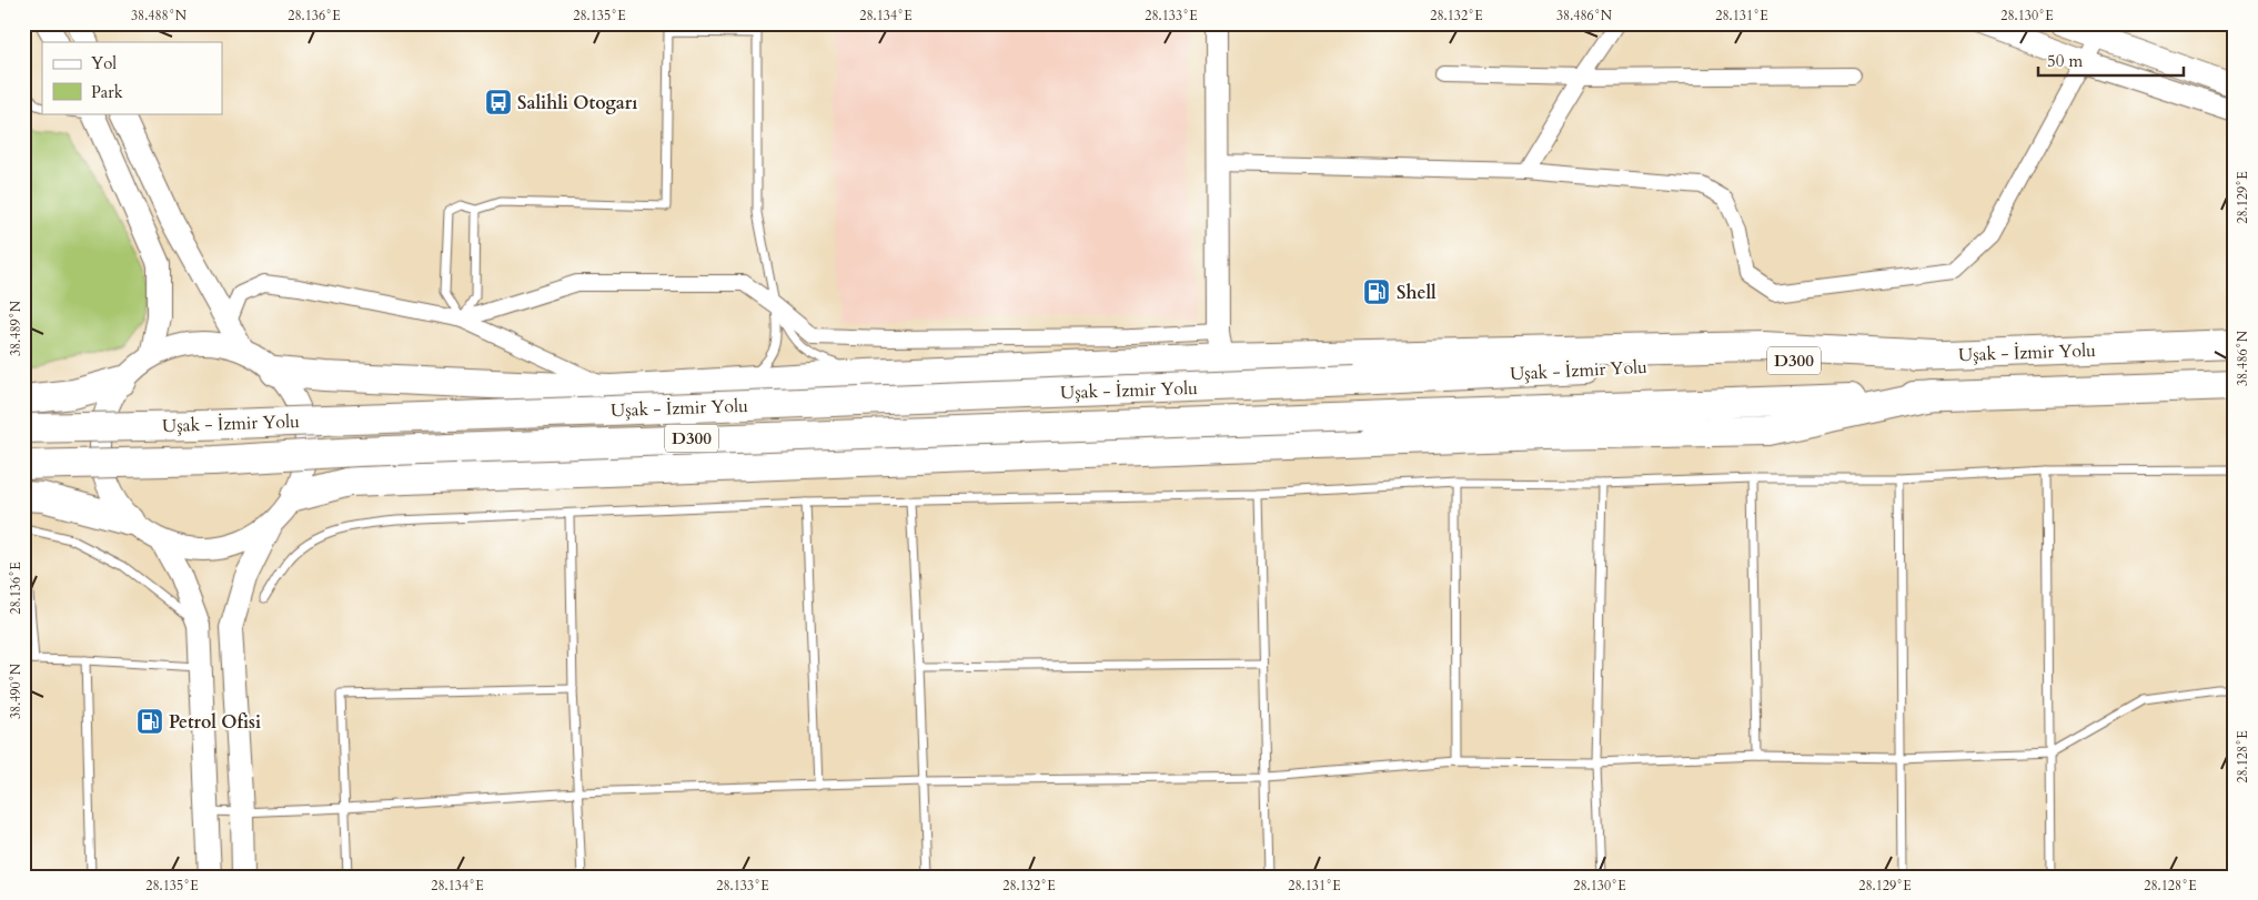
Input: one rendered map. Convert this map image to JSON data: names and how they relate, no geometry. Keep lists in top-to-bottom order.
{
  "streets": {
    "highway": ["Uşak - İzmir Yolu", "D300"]
  },
  "places": {
    "bus stop": ["Salihli Otogarı"],
    "fuel station": ["Shell", "Petrol Ofisi"]
  },
  "legend": ["Yol", "Park"],
  "scale_bar": "50 m",
  "coordinates": [
    "38.488°N",
    "28.136°E",
    "28.135°E",
    "28.134°E",
    "28.133°E",
    "28.132°E",
    "38.486°N",
    "28.131°E",
    "28.130°E",
    "28.129°E",
    "38.489°N",
    "38.490°N",
    "28.128°E"
  ]
}
